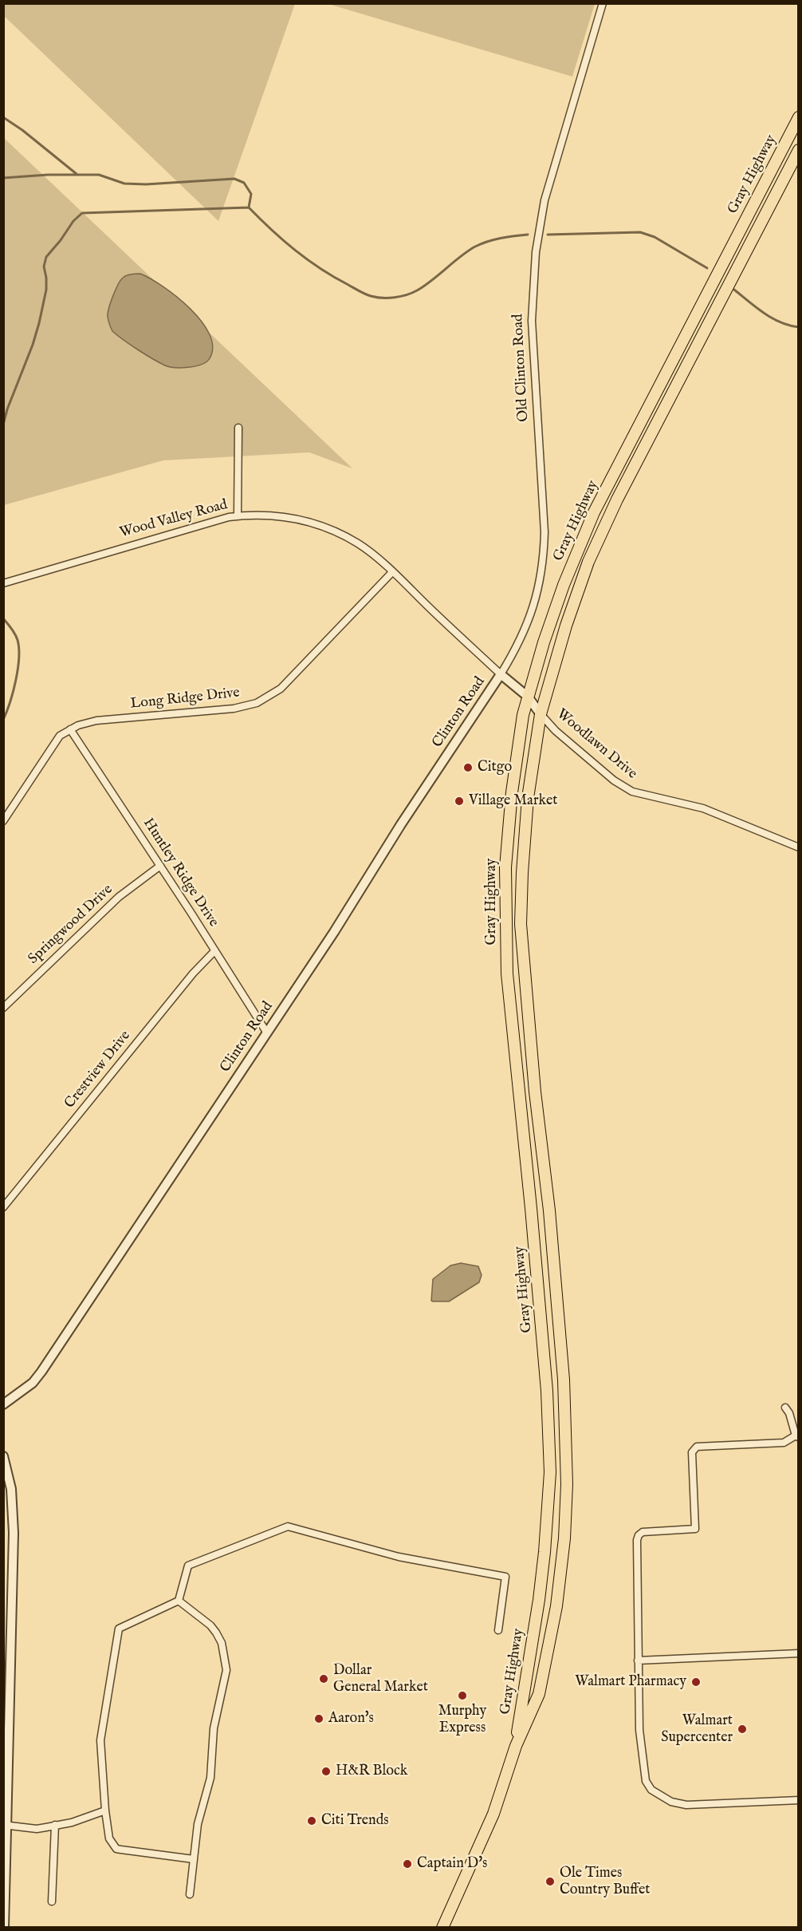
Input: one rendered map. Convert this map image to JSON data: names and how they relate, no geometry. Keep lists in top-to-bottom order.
{
  "streets": {
    "highway": ["Gray Highway"],
    "street": [
      "Old Clinton Road",
      "Wood Valley Road",
      "Long Ridge Drive",
      "Clinton Road",
      "Woodlawn Drive",
      "Huntley Ridge Drive",
      "Springwood Drive",
      "Crestview Drive"
    ]
  },
  "crossings": [
    ["Gray Highway", "Woodlawn Drive"],
    ["Old Clinton Road", "Wood Valley Road"],
    ["Old Clinton Road", "Clinton Road"],
    ["Wood Valley Road", "Long Ridge Drive"],
    ["Wood Valley Road", "Clinton Road"],
    ["Long Ridge Drive", "Huntley Ridge Drive"],
    ["Clinton Road", "Huntley Ridge Drive"],
    ["Huntley Ridge Drive", "Springwood Drive"],
    ["Huntley Ridge Drive", "Crestview Drive"]
  ],
  "places": [
    "Citgo",
    "Village Market",
    "Dollar General Market",
    "Walmart Pharmacy",
    "Murphy Express",
    "Aaron's",
    "Walmart Supercenter",
    "H&R Block",
    "Citi Trends",
    "Captain D's",
    "Ole Times Country Buffet"
  ]
}
